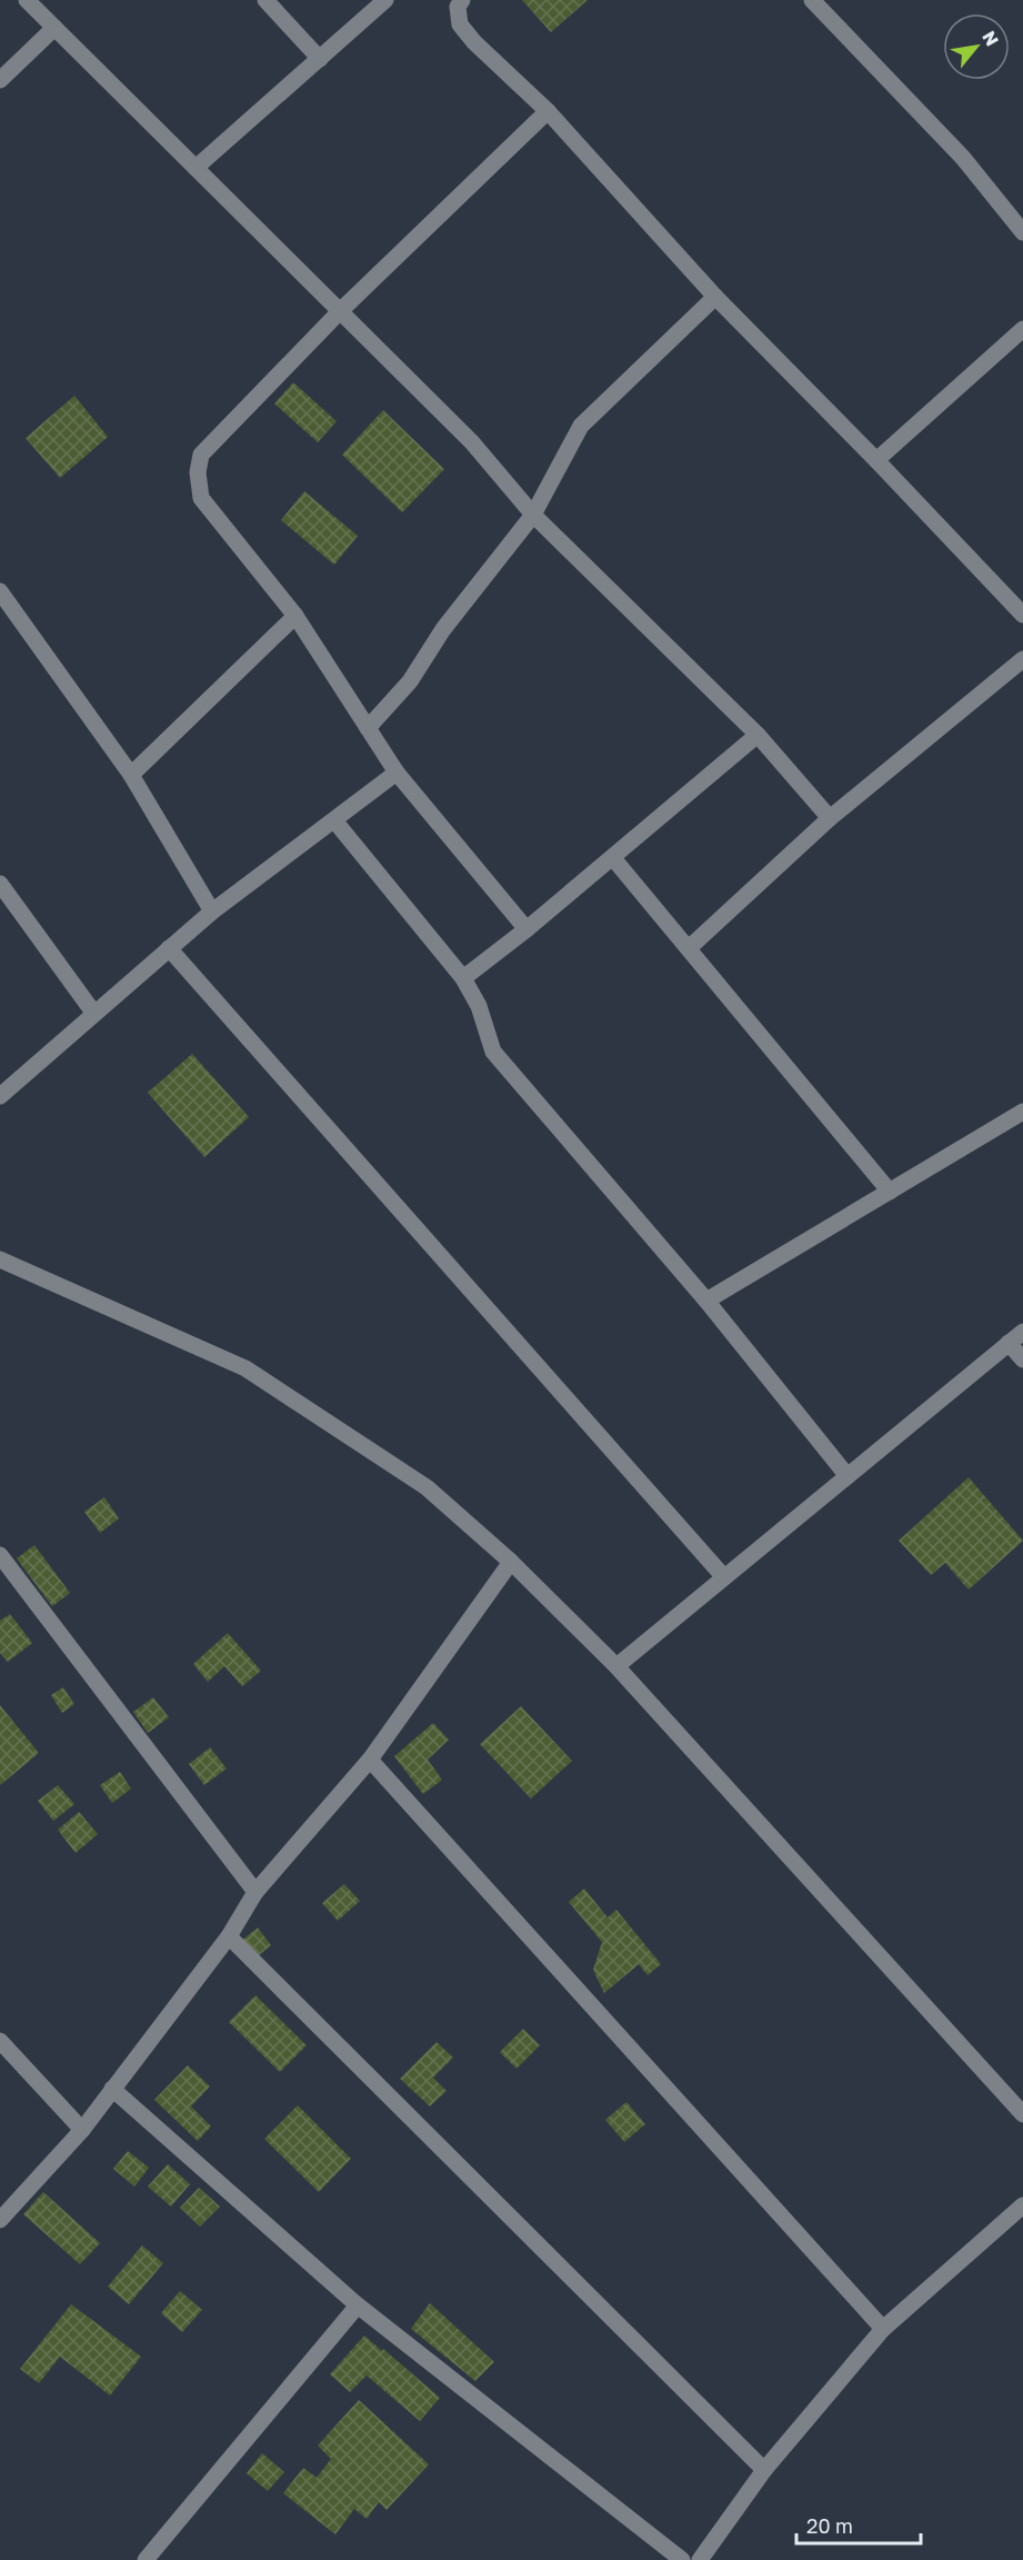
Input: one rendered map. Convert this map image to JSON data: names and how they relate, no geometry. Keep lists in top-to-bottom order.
{
  "scale_bar": "20 m",
  "north": "top right"
}
